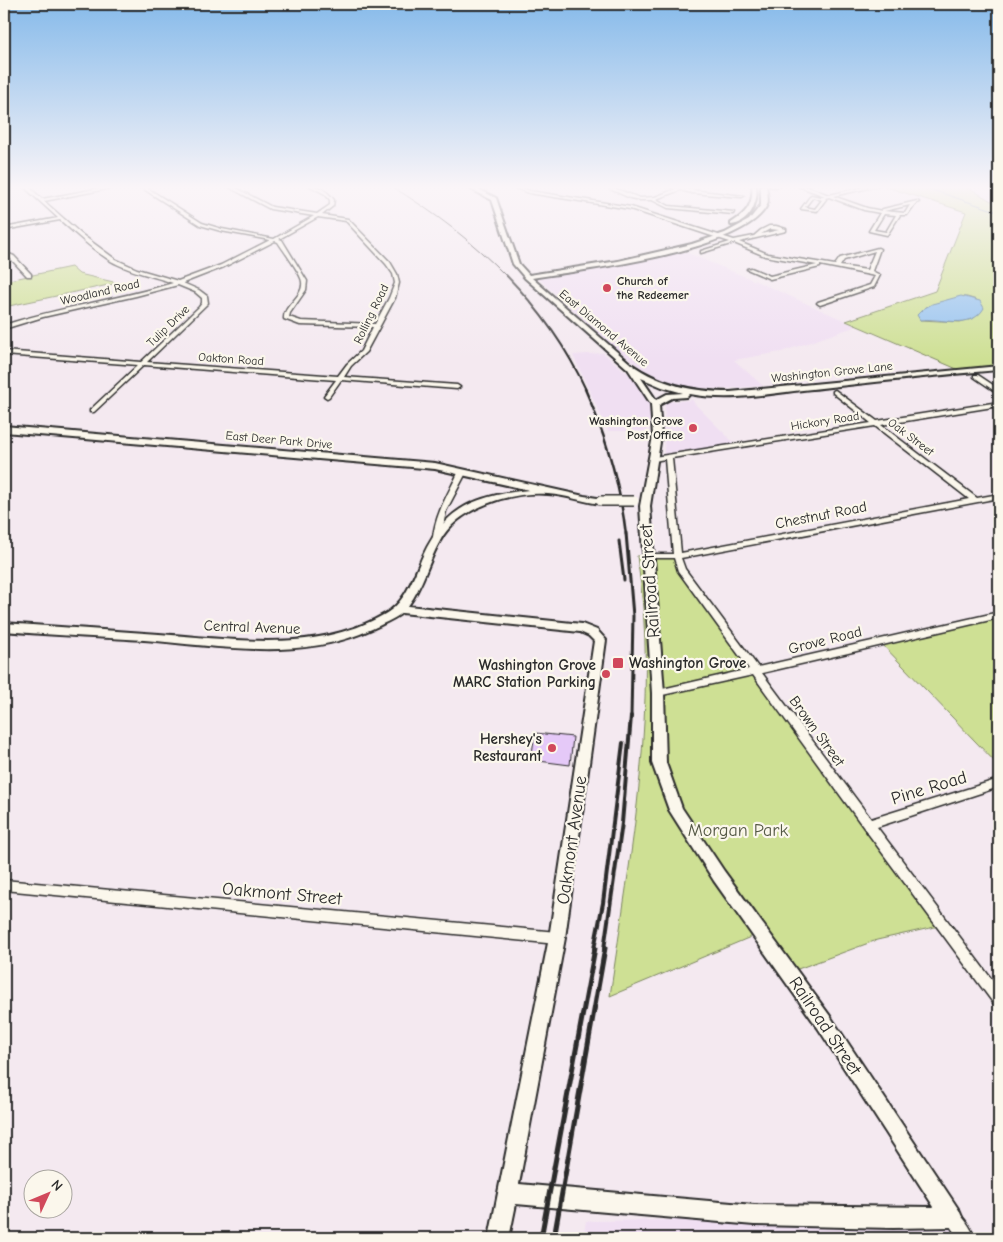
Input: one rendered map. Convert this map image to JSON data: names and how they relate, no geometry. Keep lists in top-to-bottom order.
{
  "streets": {
    "street": [
      "Woodland Road",
      "Rolling Road",
      "Tulip Drive",
      "East Diamond Avenue",
      "Oakton Road",
      "Washington Grove Lane",
      "Hickory Road",
      "Oak Street",
      "East Deer Park Drive",
      "Chestnut Road",
      "Railroad Street",
      "Central Avenue",
      "Grove Road",
      "Brown Street",
      "Pine Road",
      "Oakmont Avenue",
      "Oakmont Street"
    ]
  },
  "crossings": [
    ["Woodland Road", "Tulip Drive"],
    ["Rolling Road", "Oakton Road"],
    ["Tulip Drive", "Oakton Road"],
    ["East Diamond Avenue", "Washington Grove Lane"],
    ["Hickory Road", "Oak Street"],
    ["Hickory Road", "Railroad Street"],
    ["Hickory Road", "Brown Street"],
    ["Oak Street", "Chestnut Road"],
    ["East Deer Park Drive", "Railroad Street"],
    ["Chestnut Road", "Railroad Street"],
    ["Chestnut Road", "Brown Street"],
    ["Railroad Street", "Grove Road"],
    ["Central Avenue", "Oakmont Avenue"],
    ["Grove Road", "Brown Street"],
    ["Brown Street", "Pine Road"],
    ["Oakmont Avenue", "Oakmont Street"]
  ],
  "parks": ["Morgan Park"],
  "places": {
    "other": [
      "Church of the Redeemer",
      "Washington Grove Post Office",
      "Washington Grove MARC Station Parking",
      "Hershey's Restaurant"
    ],
    "transit": ["Washington Grove"]
  },
  "north": "top right"
}
